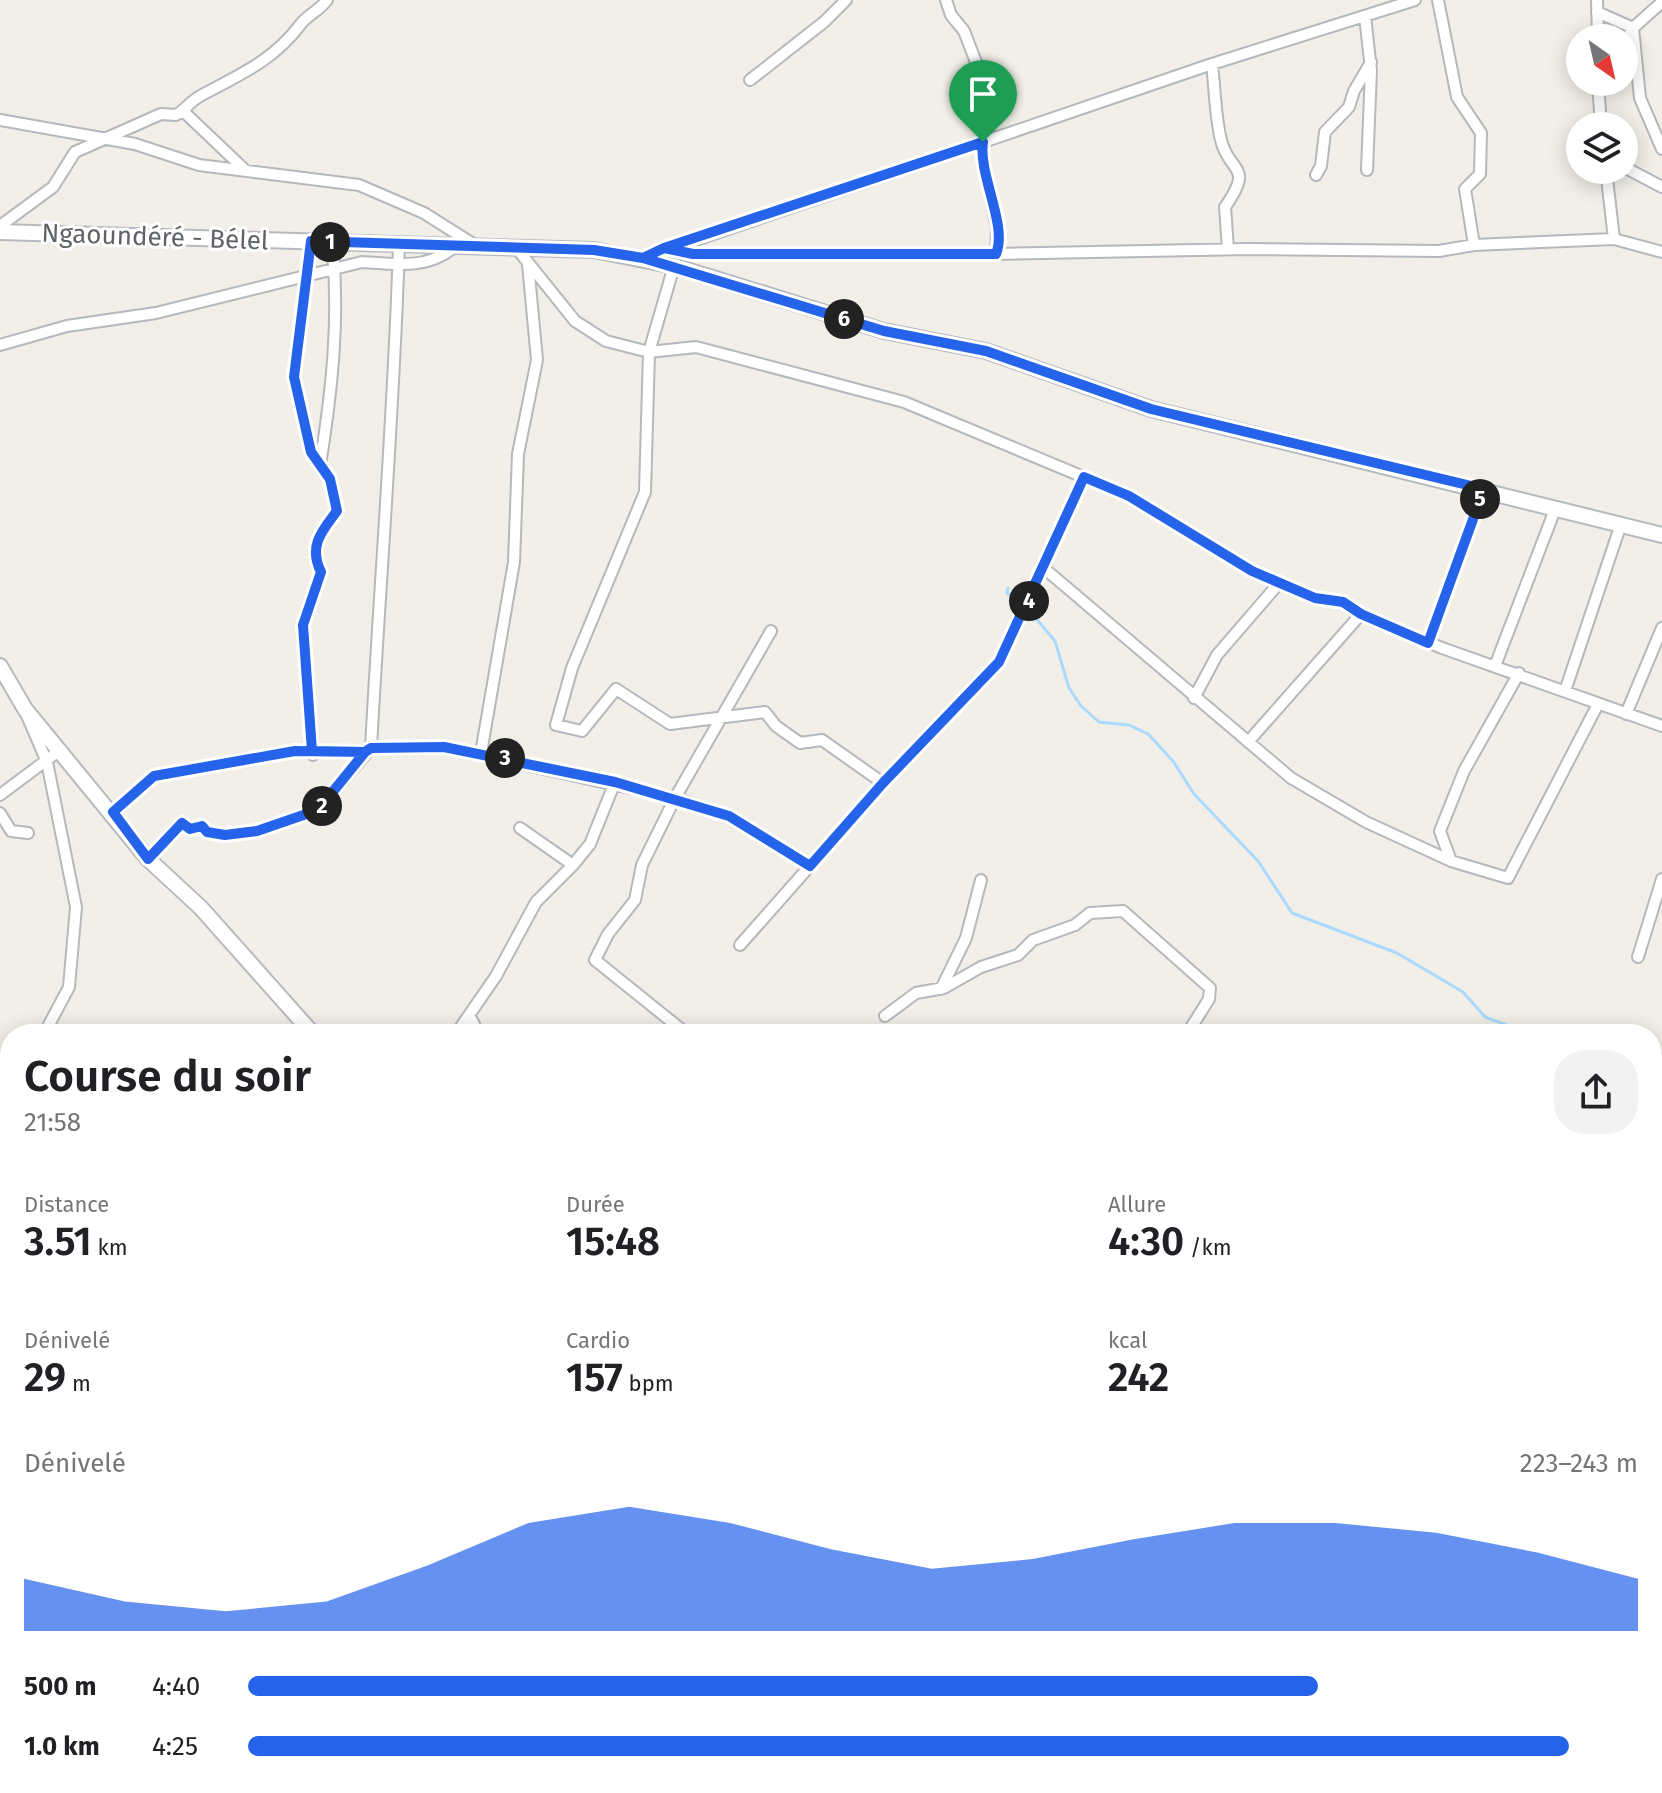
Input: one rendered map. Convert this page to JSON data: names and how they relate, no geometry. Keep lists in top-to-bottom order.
{
  "streets": {
    "main road": ["Ngaoundéré - Bélel"]
  },
  "north": "bottom right",
  "page": {
    "pins": [
      "1",
      "6",
      "5",
      "4",
      "3",
      "2"
    ],
    "heading": ["Course du soir", "21:58"],
    "stats": [
      ["Distance", "3.51 km"],
      ["Durée", "15:48"],
      ["Allure", "4:30 /km"],
      ["Dénivelé", "29 m"],
      ["Cardio", "157 bpm"],
      ["kcal", "242"]
    ],
    "chart": ["Dénivelé", "223–243 m"],
    "list": [
      {
        "name": "500 m",
        "note": "4:40"
      },
      {
        "name": "1.0 km",
        "note": "4:25"
      }
    ]
  }
}
